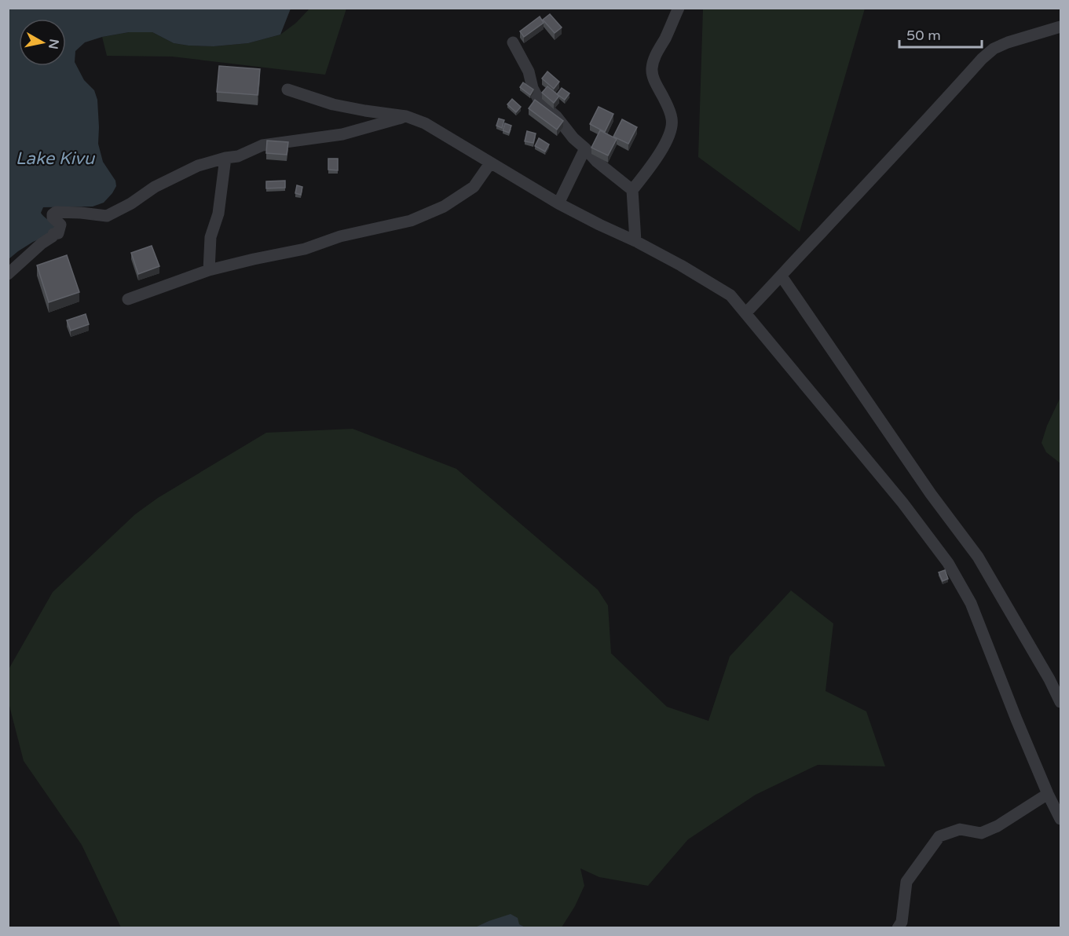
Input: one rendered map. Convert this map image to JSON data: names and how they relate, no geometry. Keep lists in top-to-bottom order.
{
  "water": ["Lake Kivu"],
  "scale_bar": "50 m",
  "north": "right"
}
